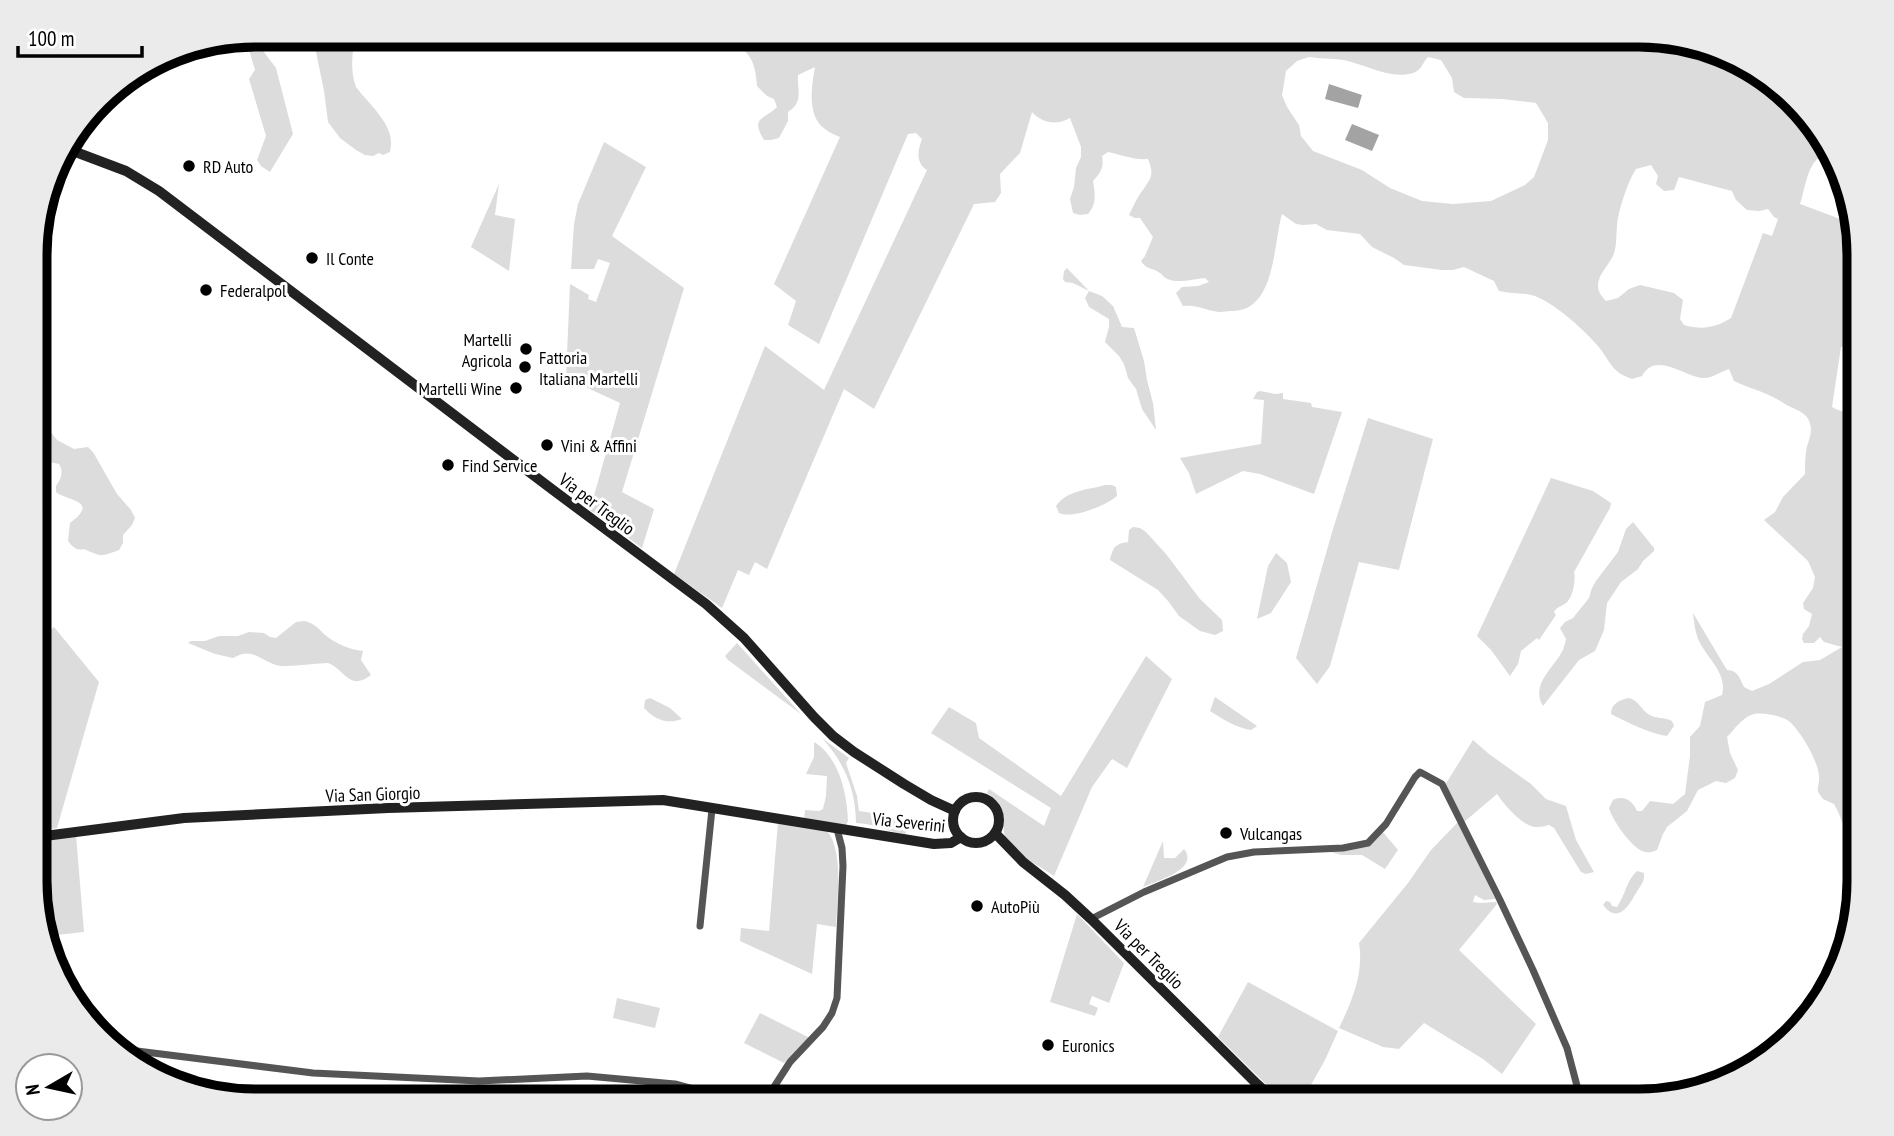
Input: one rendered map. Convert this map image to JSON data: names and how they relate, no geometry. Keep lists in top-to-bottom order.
{
  "streets": {
    "main road": ["Via per Treglio", "Via San Giorgio", "Via Severini"]
  },
  "crossings": [
    ["Via per Treglio", "Via Severini"],
    ["Via San Giorgio", "Via Severini"]
  ],
  "places": [
    "RD Auto",
    "Il Conte",
    "Federalpol",
    "Martelli Agricola",
    "Fattoria Italiana Martelli",
    "Martelli Wine",
    "Vini & Affini",
    "Find Service",
    "Vulcangas",
    "AutoPiù",
    "Euronics"
  ],
  "scale_bar": "100 m",
  "north": "left"
}
